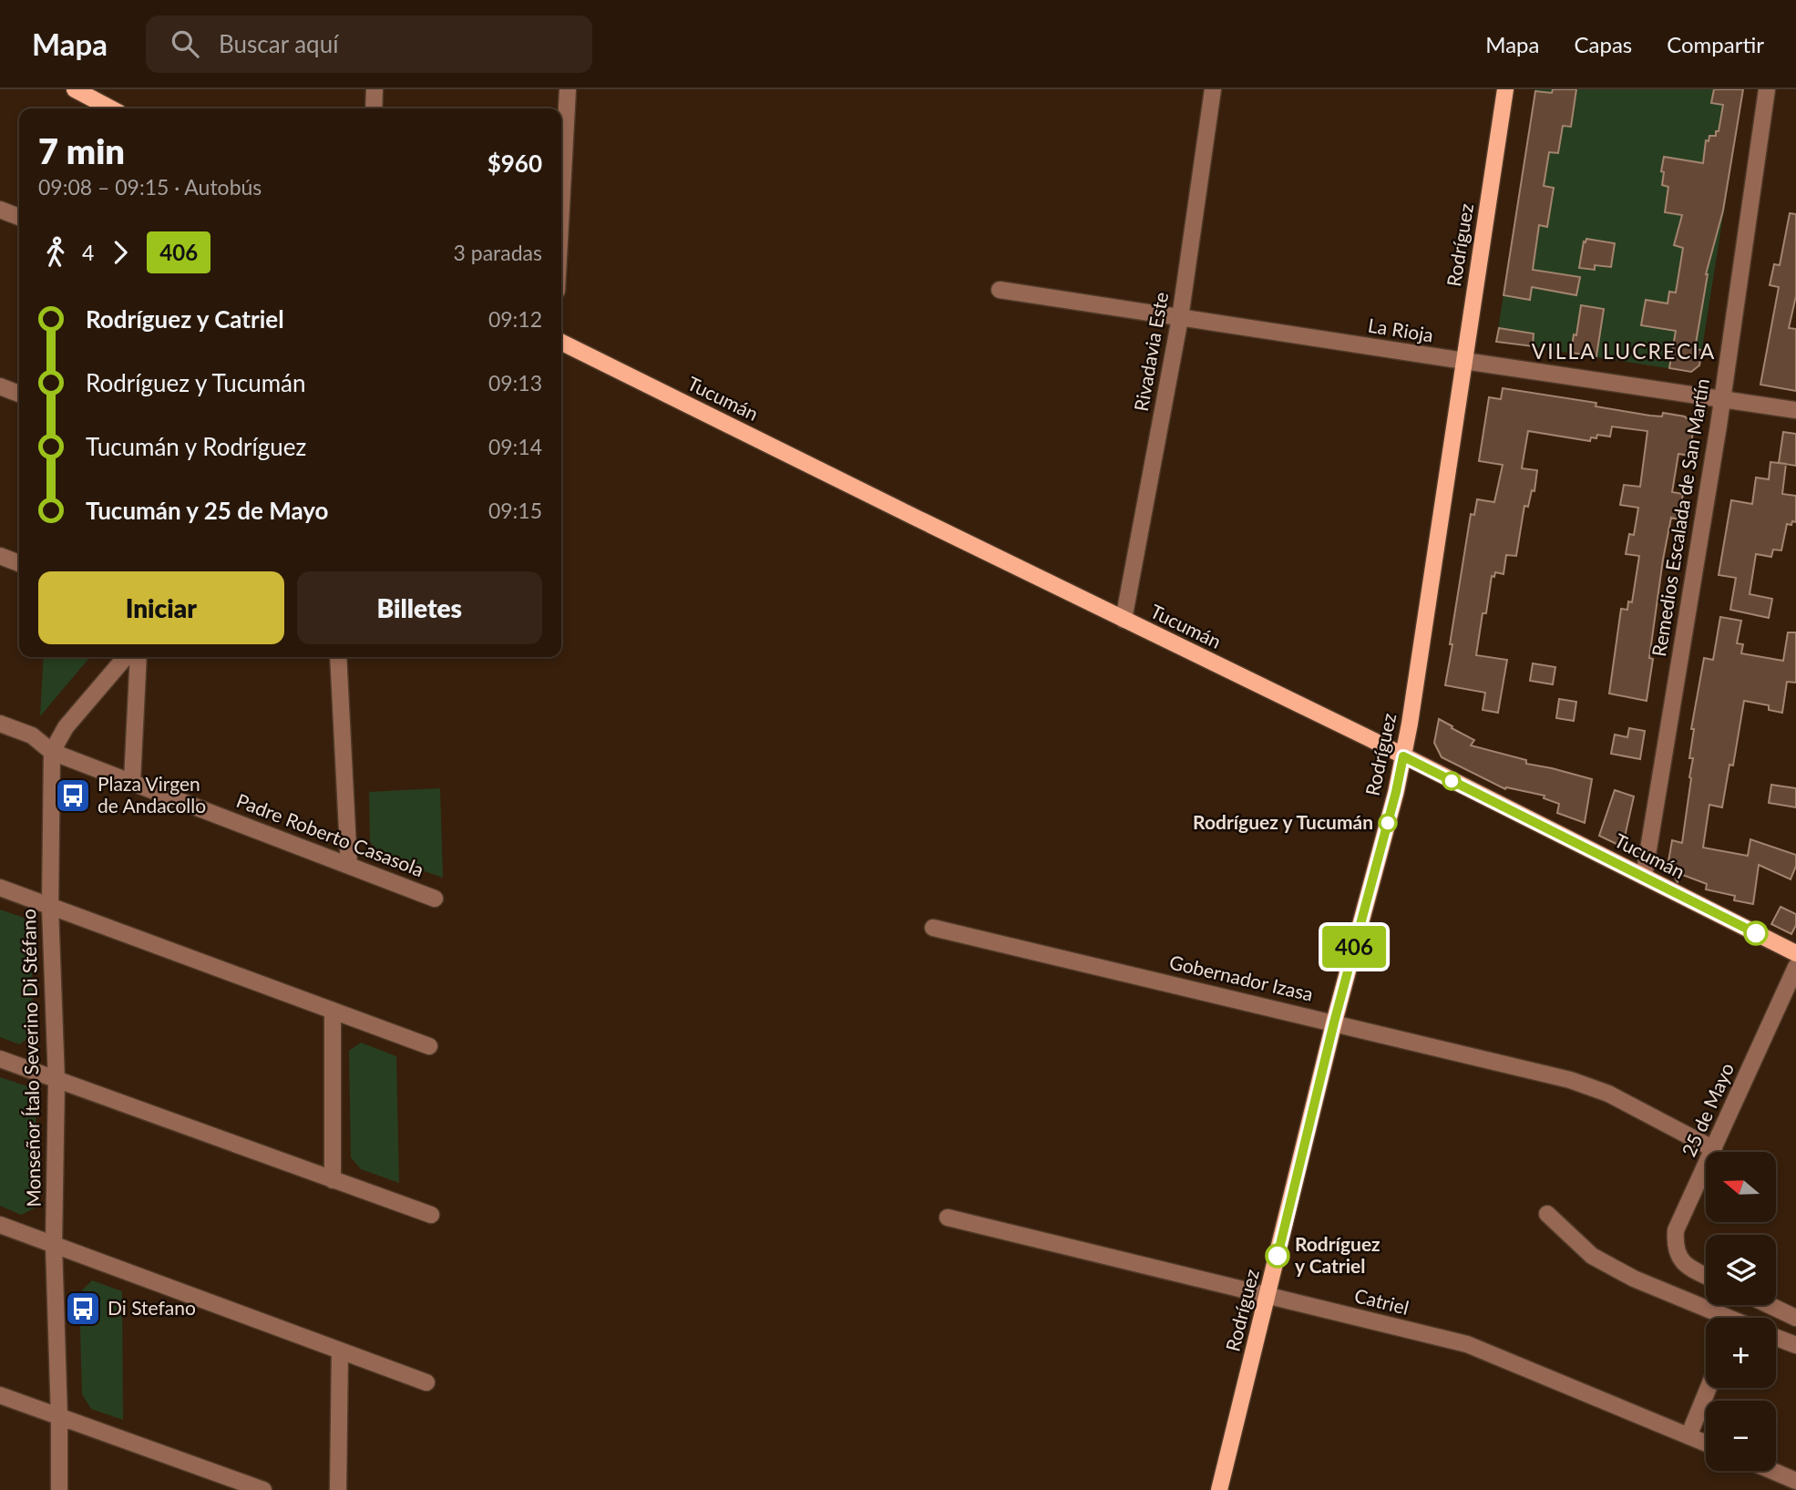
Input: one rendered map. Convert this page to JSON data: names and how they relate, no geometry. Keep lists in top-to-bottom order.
{
  "streets": {
    "main road": ["Rodríguez", "Tucumán"],
    "street": [
      "La Rioja",
      "Rivadavia Este",
      "Remedios Escalada de San Martín",
      "Padre Roberto Casasola",
      "Gobernador Izasa",
      "Monseñor Ítalo Severino Di Stéfano",
      "25 de Mayo",
      "Catriel"
    ]
  },
  "crossings": [
    ["Rodríguez", "La Rioja"],
    ["Rodríguez", "Tucumán"],
    ["Rodríguez", "Gobernador Izasa"],
    ["Rodríguez", "Catriel"],
    ["La Rioja", "Rivadavia Este"],
    ["La Rioja", "Remedios Escalada de San Martín"],
    ["Rivadavia Este", "Tucumán"],
    ["Tucumán", "Remedios Escalada de San Martín"],
    ["Padre Roberto Casasola", "Monseñor Ítalo Severino Di Stéfano"],
    ["Gobernador Izasa", "25 de Mayo"]
  ],
  "districts": ["VILLA LUCRECIA"],
  "places": {
    "bus stop": ["Plaza Virgen de Andacollo", "Di Stefano"],
    "other": ["Rodríguez y Tucumán", "Rodríguez y Catriel"]
  },
  "lines": ["bus line 406"],
  "north": "left",
  "page": {
    "header": "Mapa",
    "search": "Buscar aquí",
    "nav": ["Mapa", "Capas", "Compartir"],
    "on_map": "406",
    "heading": ["7 min", "09:08 – 09:15 · Autobús", "$960"],
    "legs": ["4", "406", "3 paradas"],
    "list": [
      {
        "name": "Rodríguez y Catriel",
        "value": "09:12"
      },
      {
        "name": "Rodríguez y Tucumán",
        "value": "09:13"
      },
      {
        "name": "Tucumán y Rodríguez",
        "value": "09:14"
      },
      {
        "name": "Tucumán y 25 de Mayo",
        "value": "09:15"
      }
    ],
    "buttons": ["Iniciar", "Billetes"],
    "map_buttons": ["+", "−"]
  }
}
